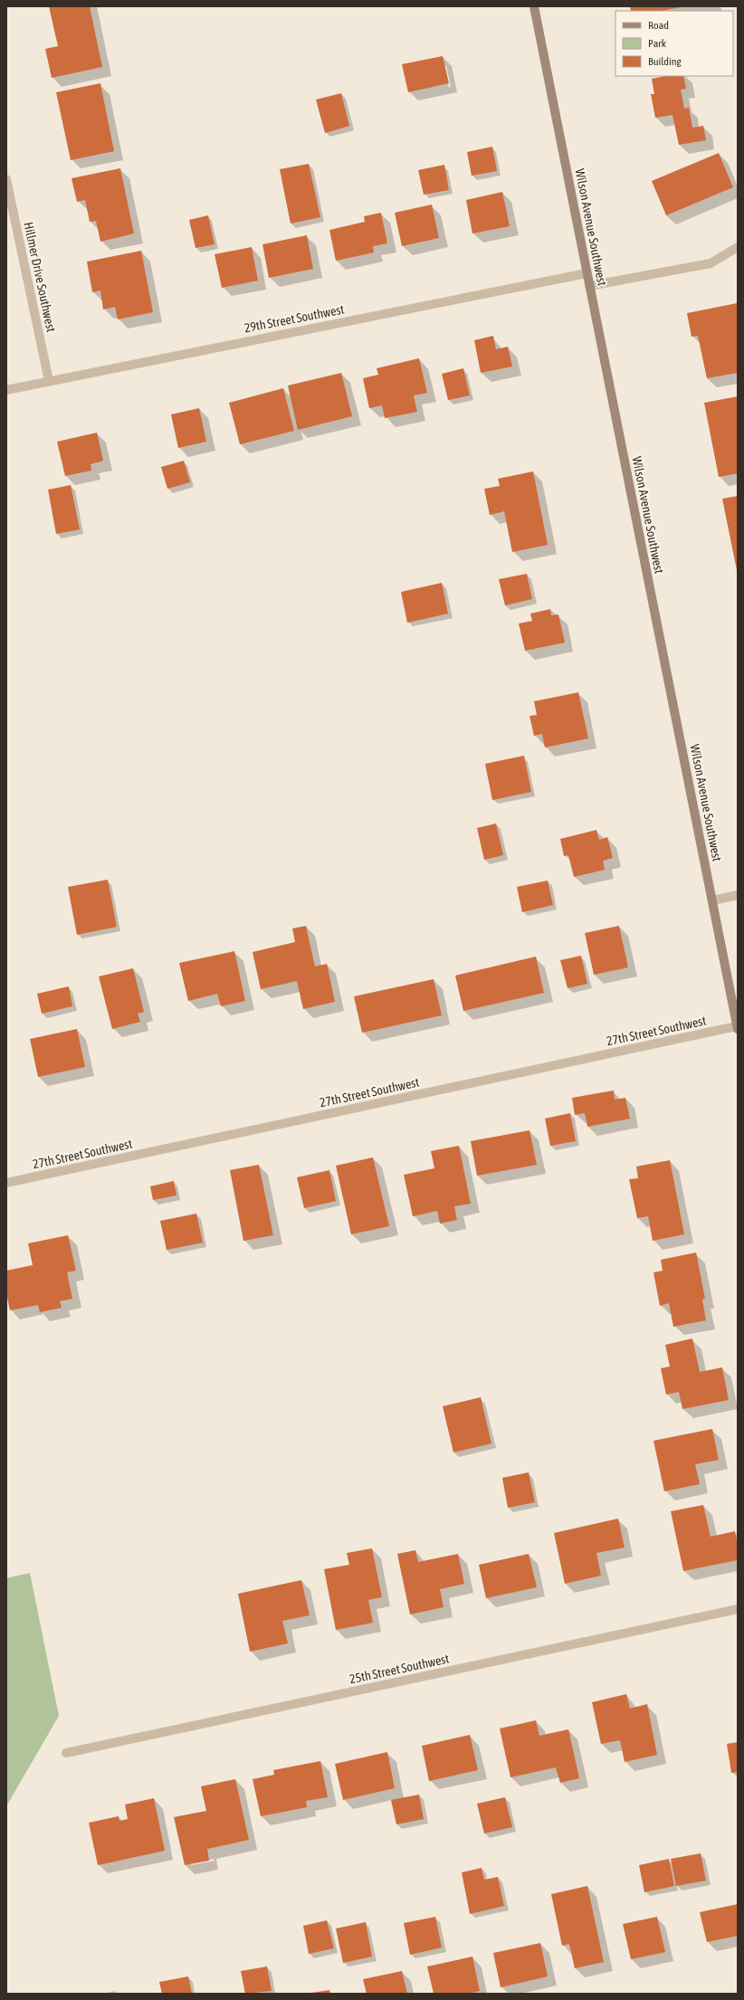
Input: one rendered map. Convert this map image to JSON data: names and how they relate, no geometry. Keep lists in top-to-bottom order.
{
  "streets": {
    "main road": ["Wilson Avenue Southwest"],
    "street": [
      "Hillmer Drive Southwest",
      "29th Street Southwest",
      "27th Street Southwest",
      "25th Street Southwest"
    ]
  },
  "crossings": [
    ["Wilson Avenue Southwest", "29th Street Southwest"],
    ["Wilson Avenue Southwest", "27th Street Southwest"],
    ["Hillmer Drive Southwest", "29th Street Southwest"]
  ],
  "legend": ["Road", "Park", "Building"]
}
